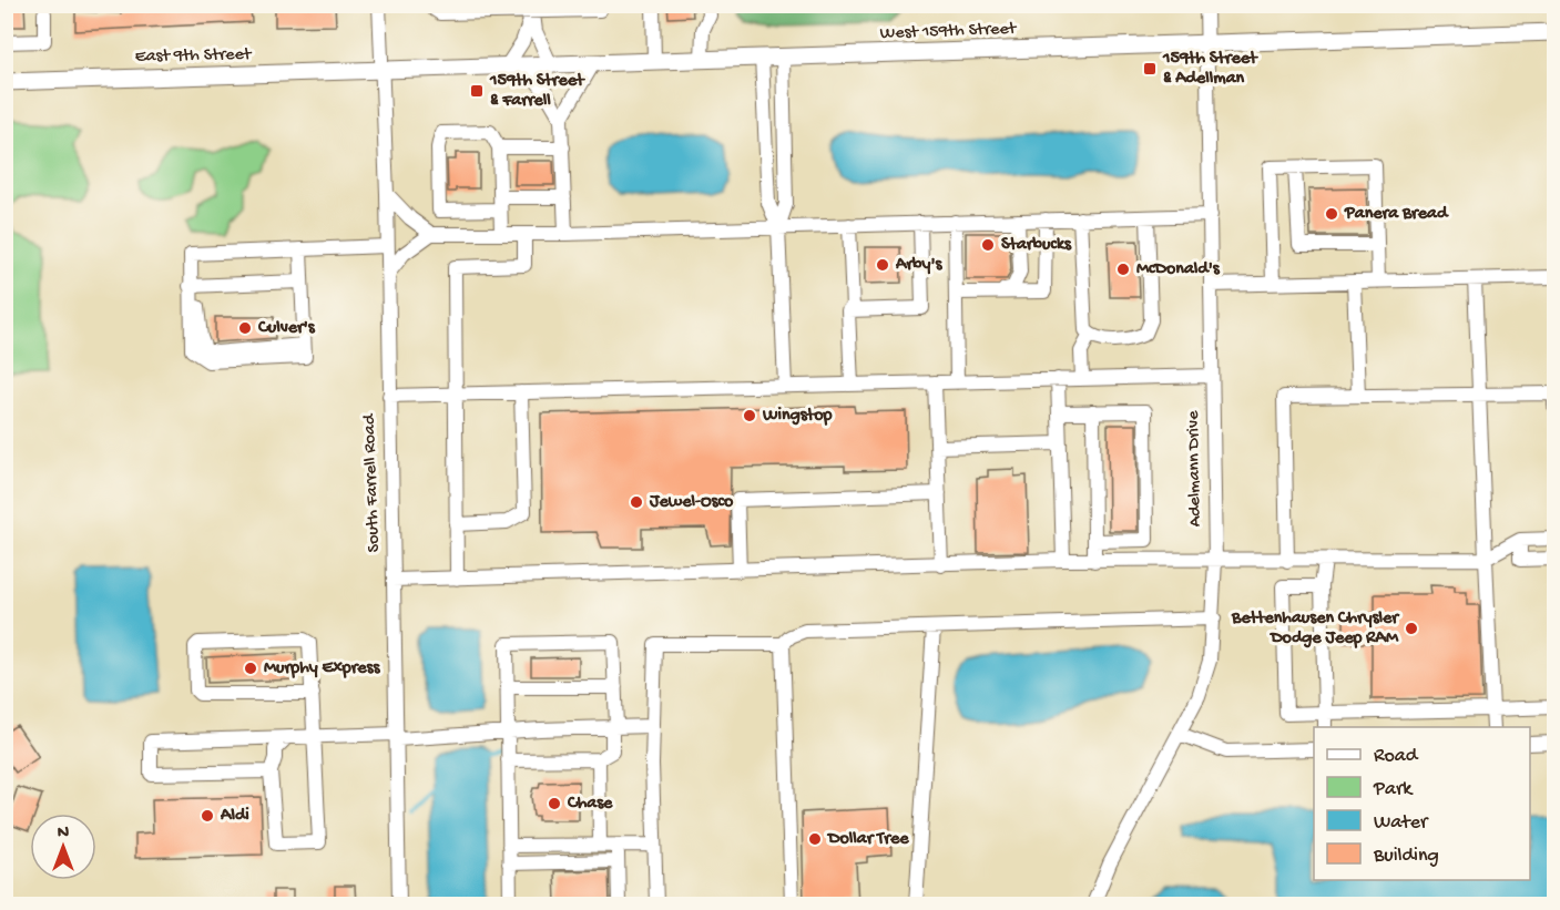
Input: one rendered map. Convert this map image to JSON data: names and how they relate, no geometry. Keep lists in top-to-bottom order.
{
  "streets": {
    "main road": ["West 159th Street", "East 9th Street"],
    "street": ["Adelmann Drive", "South Farrell Road"]
  },
  "crossings": [
    ["West 159th Street", "East 9th Street"],
    ["West 159th Street", "Adelmann Drive"],
    ["West 159th Street", "South Farrell Road"],
    ["East 9th Street", "South Farrell Road"]
  ],
  "places": {
    "transit": ["159th Street & Adellman", "159th Street & Farrell"],
    "other": [
      "Panera Bread",
      "Starbucks",
      "Arby's",
      "McDonald's",
      "Culver's",
      "Wingstop",
      "Jewel-Osco",
      "Bettenhausen Chrysler Dodge Jeep RAM",
      "Murphy Express",
      "Chase",
      "Aldi",
      "Dollar Tree"
    ]
  },
  "legend": [
    "Road",
    "Park",
    "Water",
    "Building"
  ],
  "north": "top"
}
